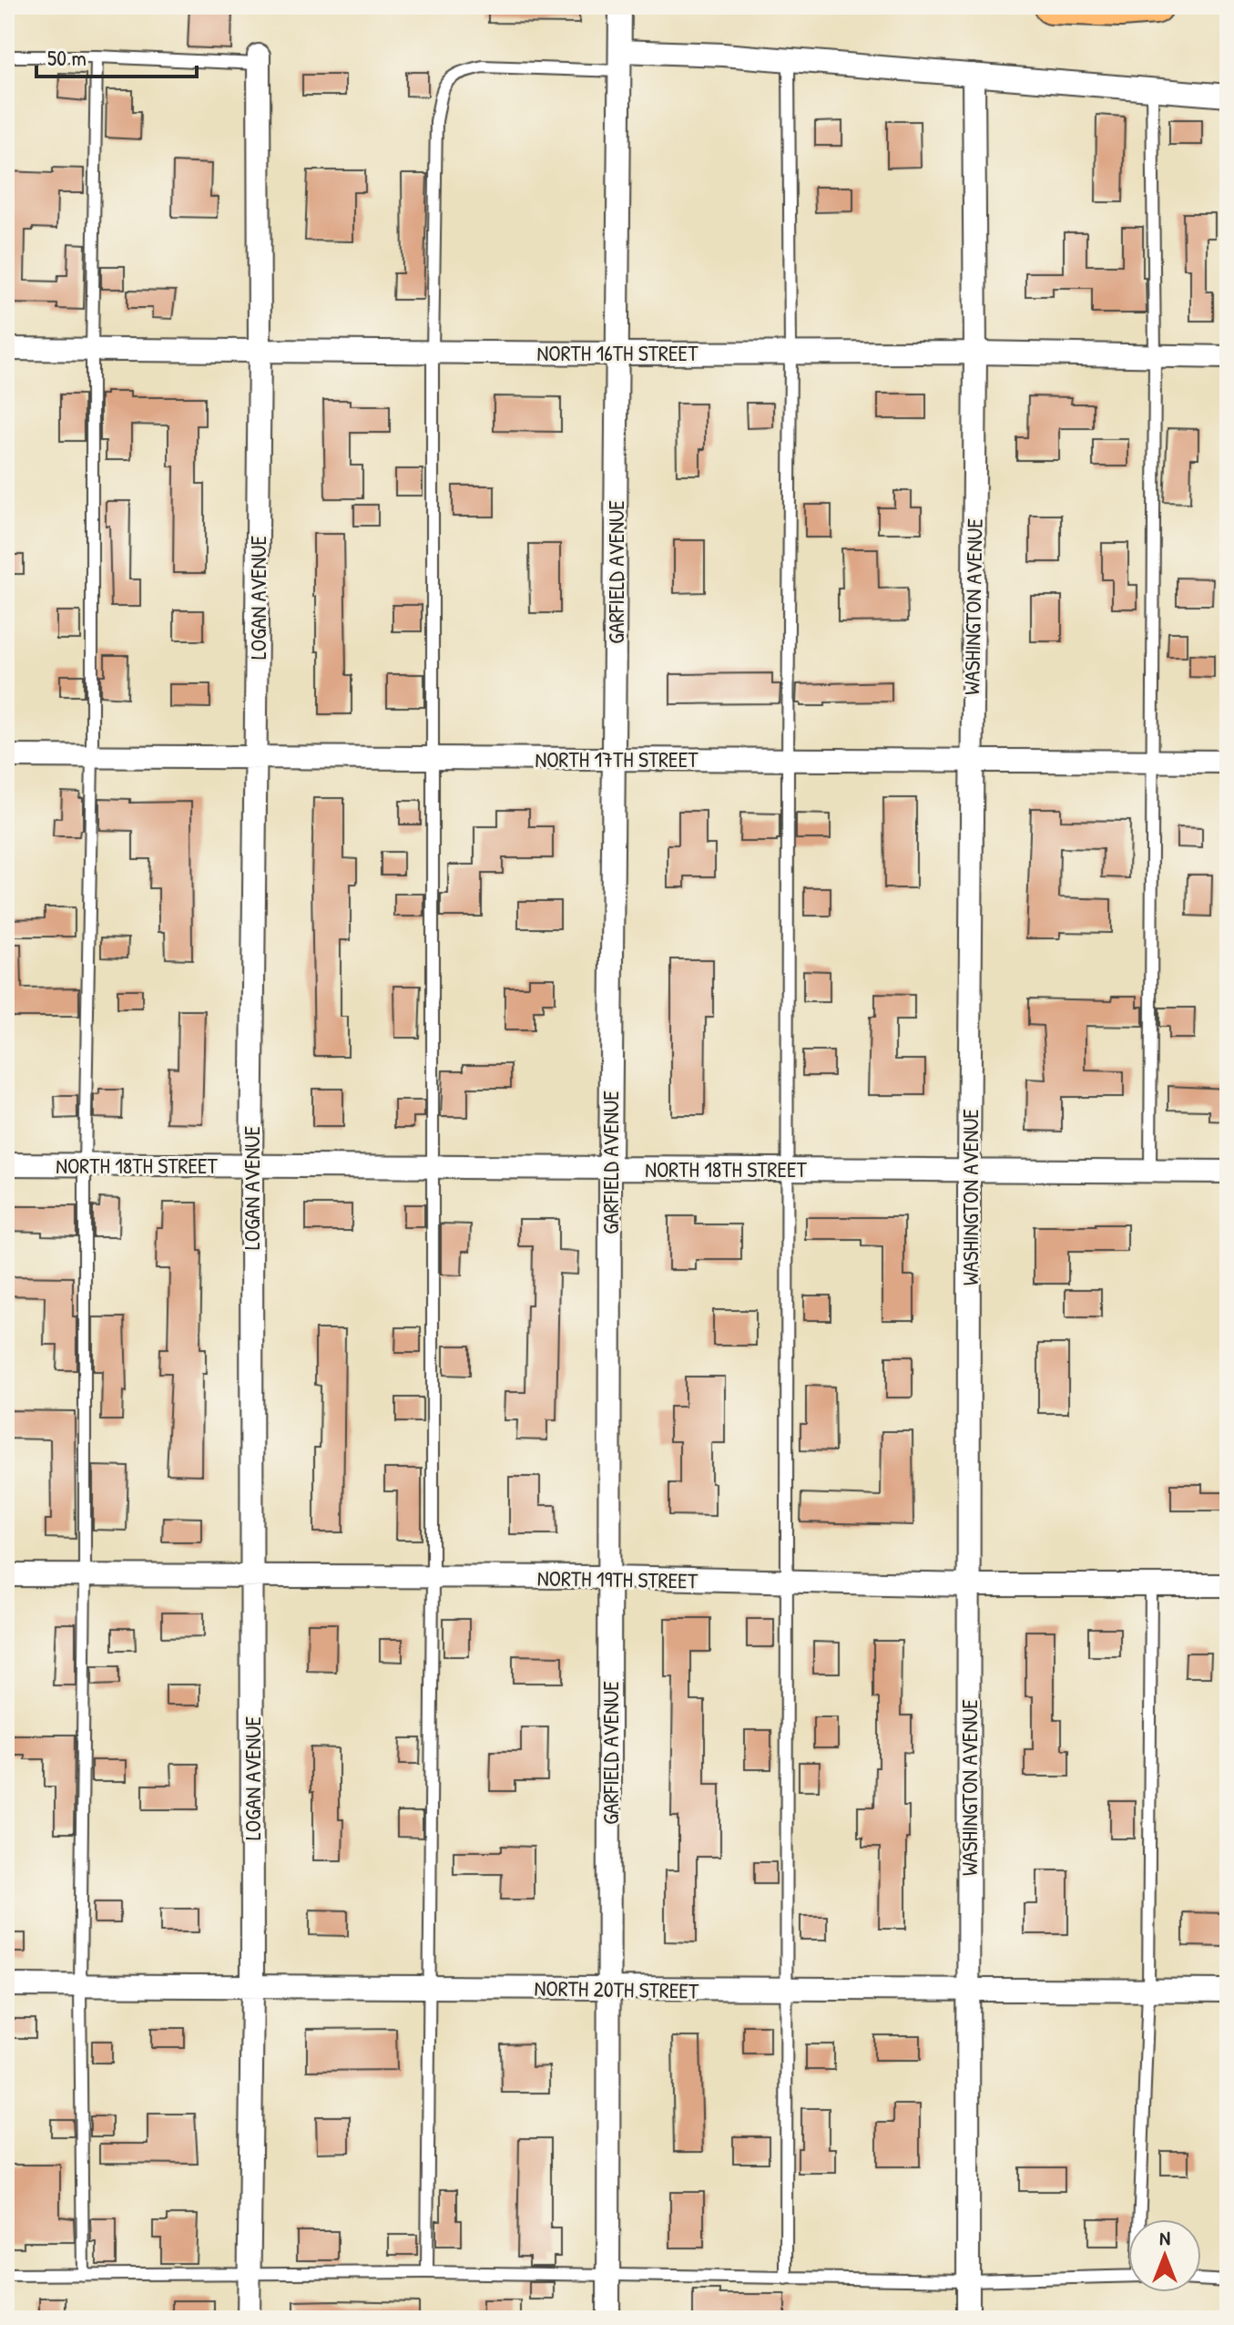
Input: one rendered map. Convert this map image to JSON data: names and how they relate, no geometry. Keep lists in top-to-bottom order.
{
  "streets": {
    "street": [
      "NORTH 16TH STREET",
      "GARFIELD AVENUE",
      "LOGAN AVENUE",
      "WASHINGTON AVENUE",
      "NORTH 17TH STREET",
      "NORTH 18TH STREET",
      "NORTH 19TH STREET",
      "NORTH 20TH STREET"
    ]
  },
  "crossings": [
    ["NORTH 16TH STREET", "GARFIELD AVENUE"],
    ["NORTH 16TH STREET", "LOGAN AVENUE"],
    ["NORTH 16TH STREET", "WASHINGTON AVENUE"],
    ["GARFIELD AVENUE", "NORTH 17TH STREET"],
    ["GARFIELD AVENUE", "NORTH 18TH STREET"],
    ["GARFIELD AVENUE", "NORTH 19TH STREET"],
    ["GARFIELD AVENUE", "NORTH 20TH STREET"],
    ["LOGAN AVENUE", "NORTH 17TH STREET"],
    ["LOGAN AVENUE", "NORTH 18TH STREET"],
    ["LOGAN AVENUE", "NORTH 19TH STREET"],
    ["LOGAN AVENUE", "NORTH 20TH STREET"],
    ["WASHINGTON AVENUE", "NORTH 17TH STREET"],
    ["WASHINGTON AVENUE", "NORTH 18TH STREET"],
    ["WASHINGTON AVENUE", "NORTH 19TH STREET"],
    ["WASHINGTON AVENUE", "NORTH 20TH STREET"]
  ],
  "scale_bar": "50 m",
  "north": "top"
}
